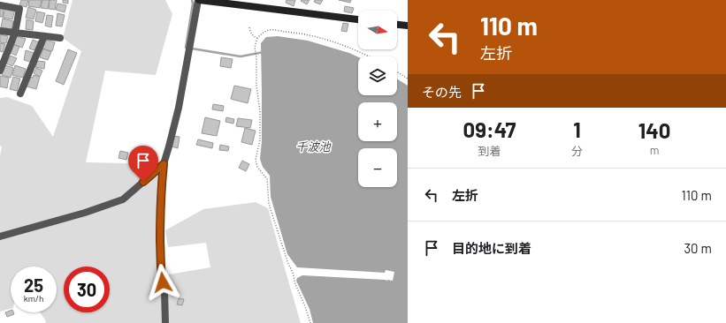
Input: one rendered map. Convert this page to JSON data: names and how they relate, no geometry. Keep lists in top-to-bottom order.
{
  "water": ["千波池"],
  "north": "right",
  "page": {
    "turn": ["110 m", "左折"],
    "map_buttons": ["+", "−"],
    "then": "その先",
    "eta": [
      "09:47",
      "到着",
      "1",
      "分",
      "140",
      "m"
    ],
    "list": [
      {
        "name": "左折",
        "value": "110 m"
      },
      {
        "name": "目的地に到着",
        "value": "30 m"
      }
    ],
    "speed": "25 km/h",
    "limit": "30"
  }
}
